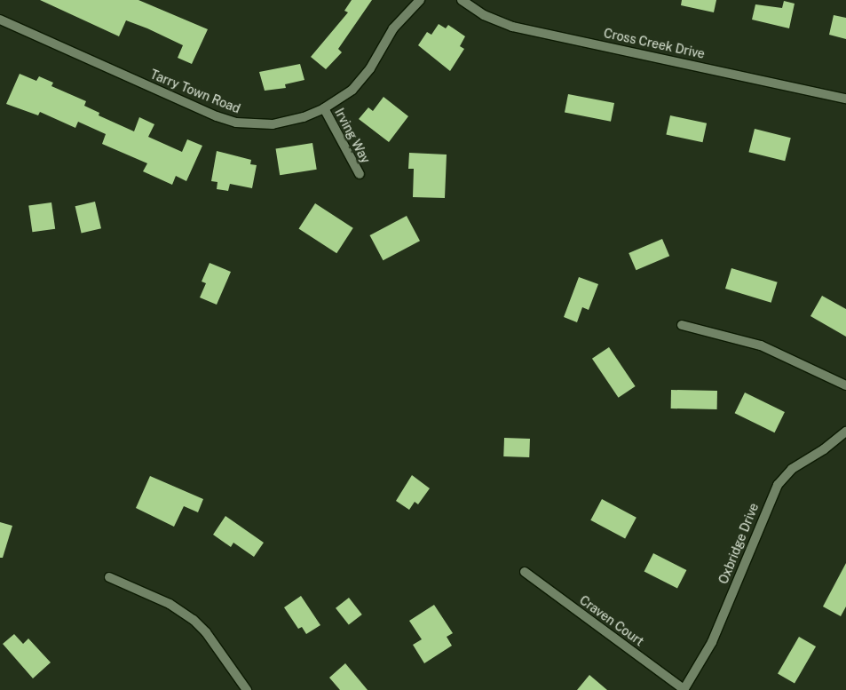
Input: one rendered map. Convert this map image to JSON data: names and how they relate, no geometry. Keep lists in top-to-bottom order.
{
  "streets": {
    "street": [
      "Cross Creek Drive",
      "Tarry Town Road",
      "Irving Way",
      "Oxbridge Drive",
      "Craven Court"
    ]
  },
  "crossings": [
    ["Tarry Town Road", "Irving Way"],
    ["Oxbridge Drive", "Craven Court"]
  ]
}
